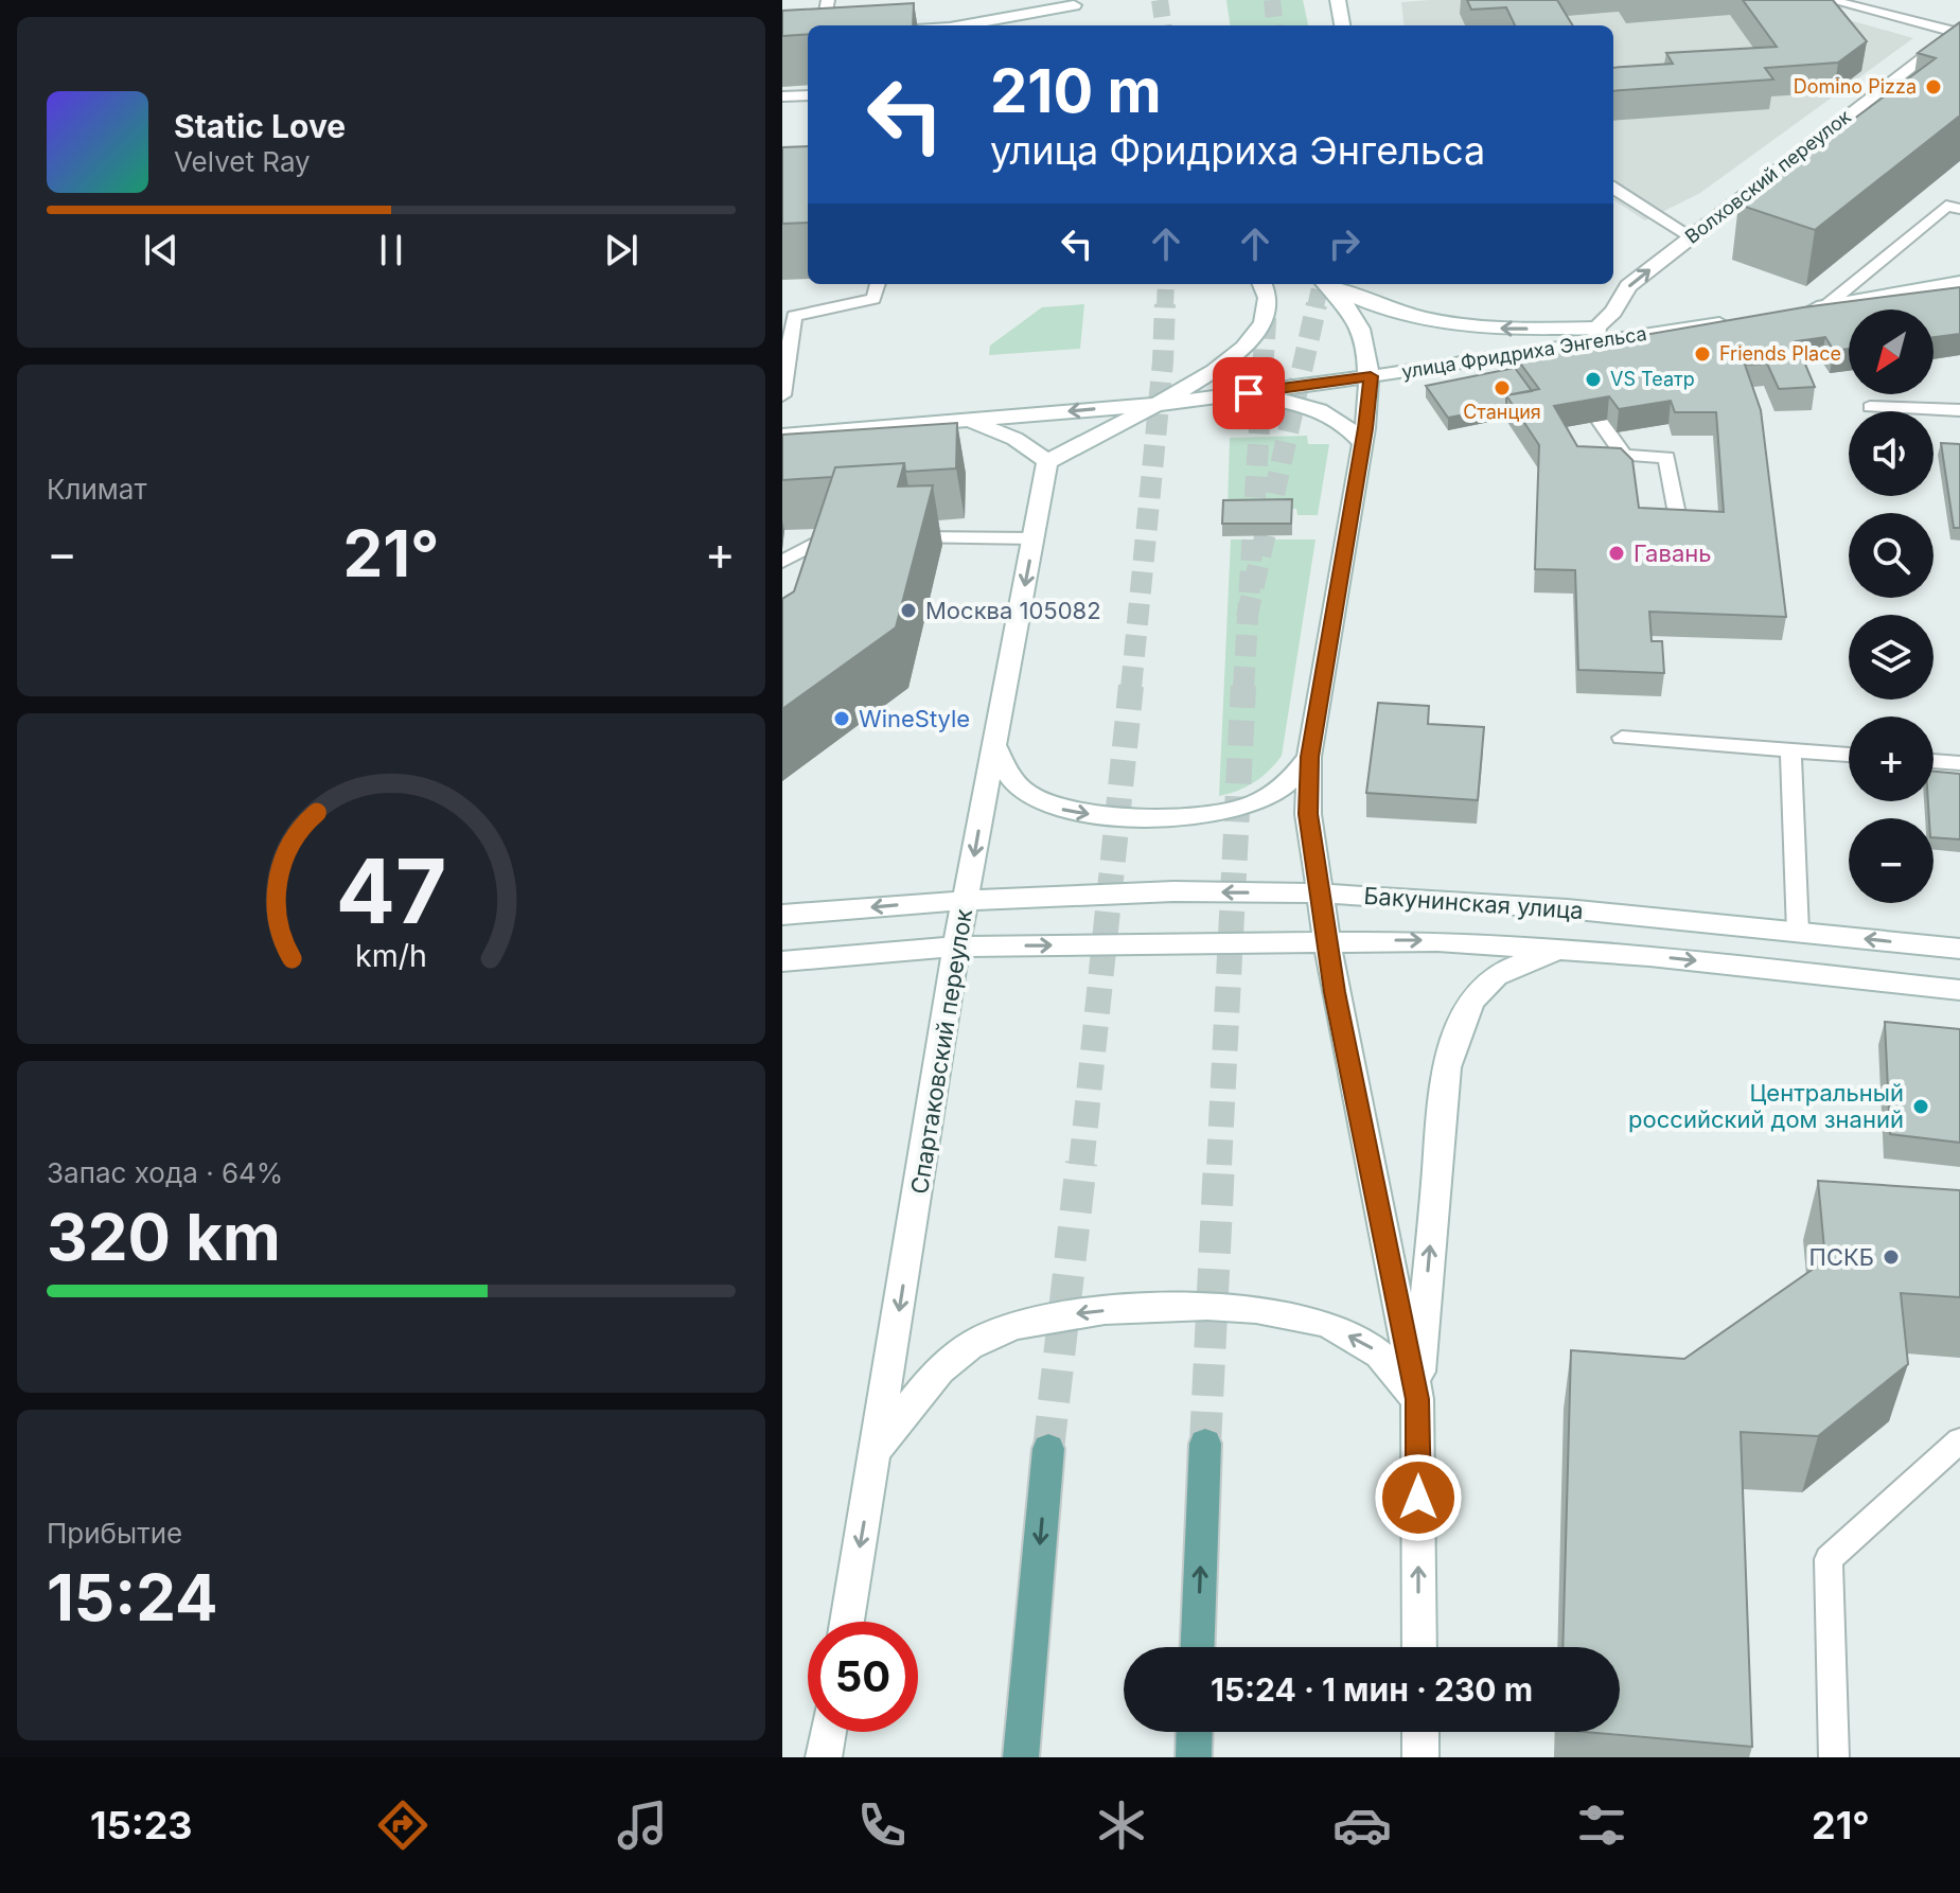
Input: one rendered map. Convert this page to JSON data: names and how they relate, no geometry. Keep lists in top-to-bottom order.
{
  "streets": {
    "main road": [
      "Волховский переулок",
      "улица Фридриха Энгельса",
      "Бакунинская улица",
      "Спартаковский переулок"
    ]
  },
  "crossings": [
    ["Волховский переулок", "улица Фридриха Энгельса"],
    ["Бакунинская улица", "Спартаковский переулок"]
  ],
  "one_way": ["Спартаковский переулок"],
  "places": [
    "Domino Pizza",
    "Friends Place",
    "VS Театр",
    "Станция",
    "Гавань",
    "Москва 105082",
    "WineStyle",
    "Центральный российский дом знаний",
    "ПСКБ"
  ],
  "north": "bottom left",
  "page": {
    "turn": ["210 m", "улица Фридриха Энгельса"],
    "song": ["Static Love", "Velvet Ray"],
    "map_buttons": ["+", "−"],
    "tile": [
      "Климат",
      ["Запас хода · 64%", "320 km"],
      ["Прибытие", "15:24"]
    ],
    "heat": ["−", "21°", "+"],
    "limit": "50",
    "trip": "15:24 · 1 мин · 230 m",
    "tabs": ["15:23", "21°"],
    "gauge": ["47", "km/h"]
  }
}
